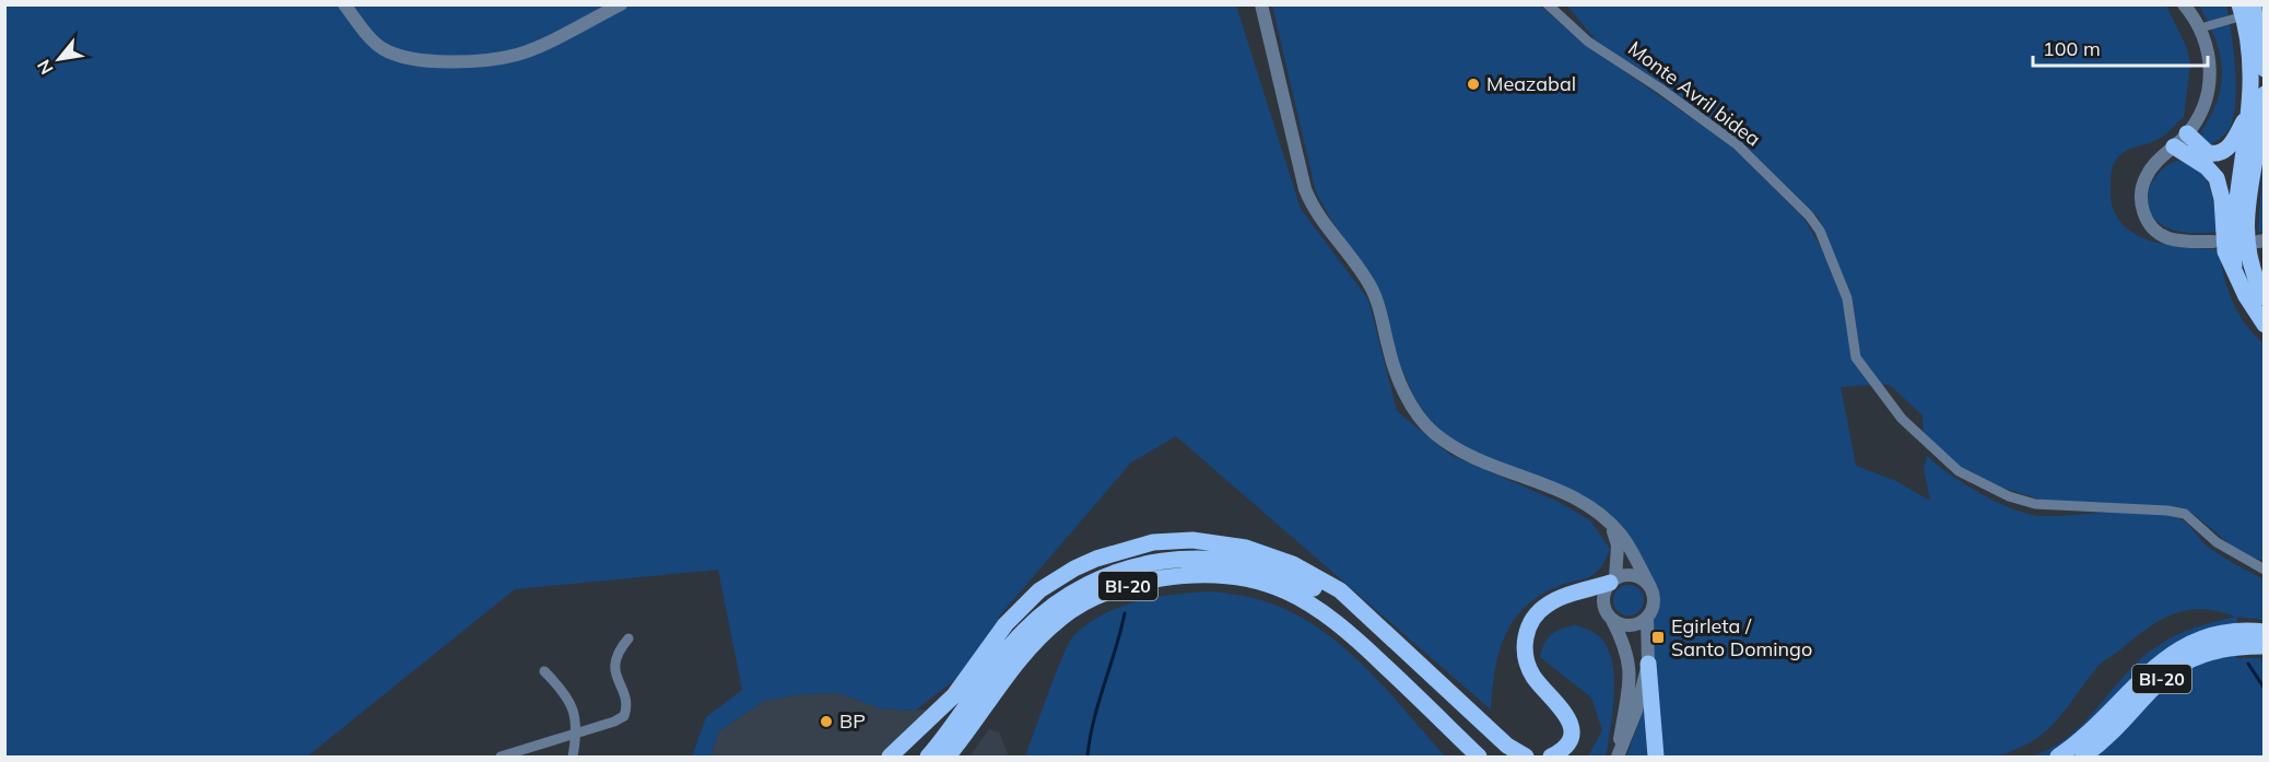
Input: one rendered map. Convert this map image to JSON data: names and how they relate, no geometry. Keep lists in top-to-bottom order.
{
  "streets": {
    "main road": ["BI-20"],
    "street": ["Monte Avril bidea"]
  },
  "places": {
    "other": ["Meazabal", "BP"],
    "transit": ["Egirleta / Santo Domingo"]
  },
  "scale_bar": "100 m",
  "north": "bottom left"
}
